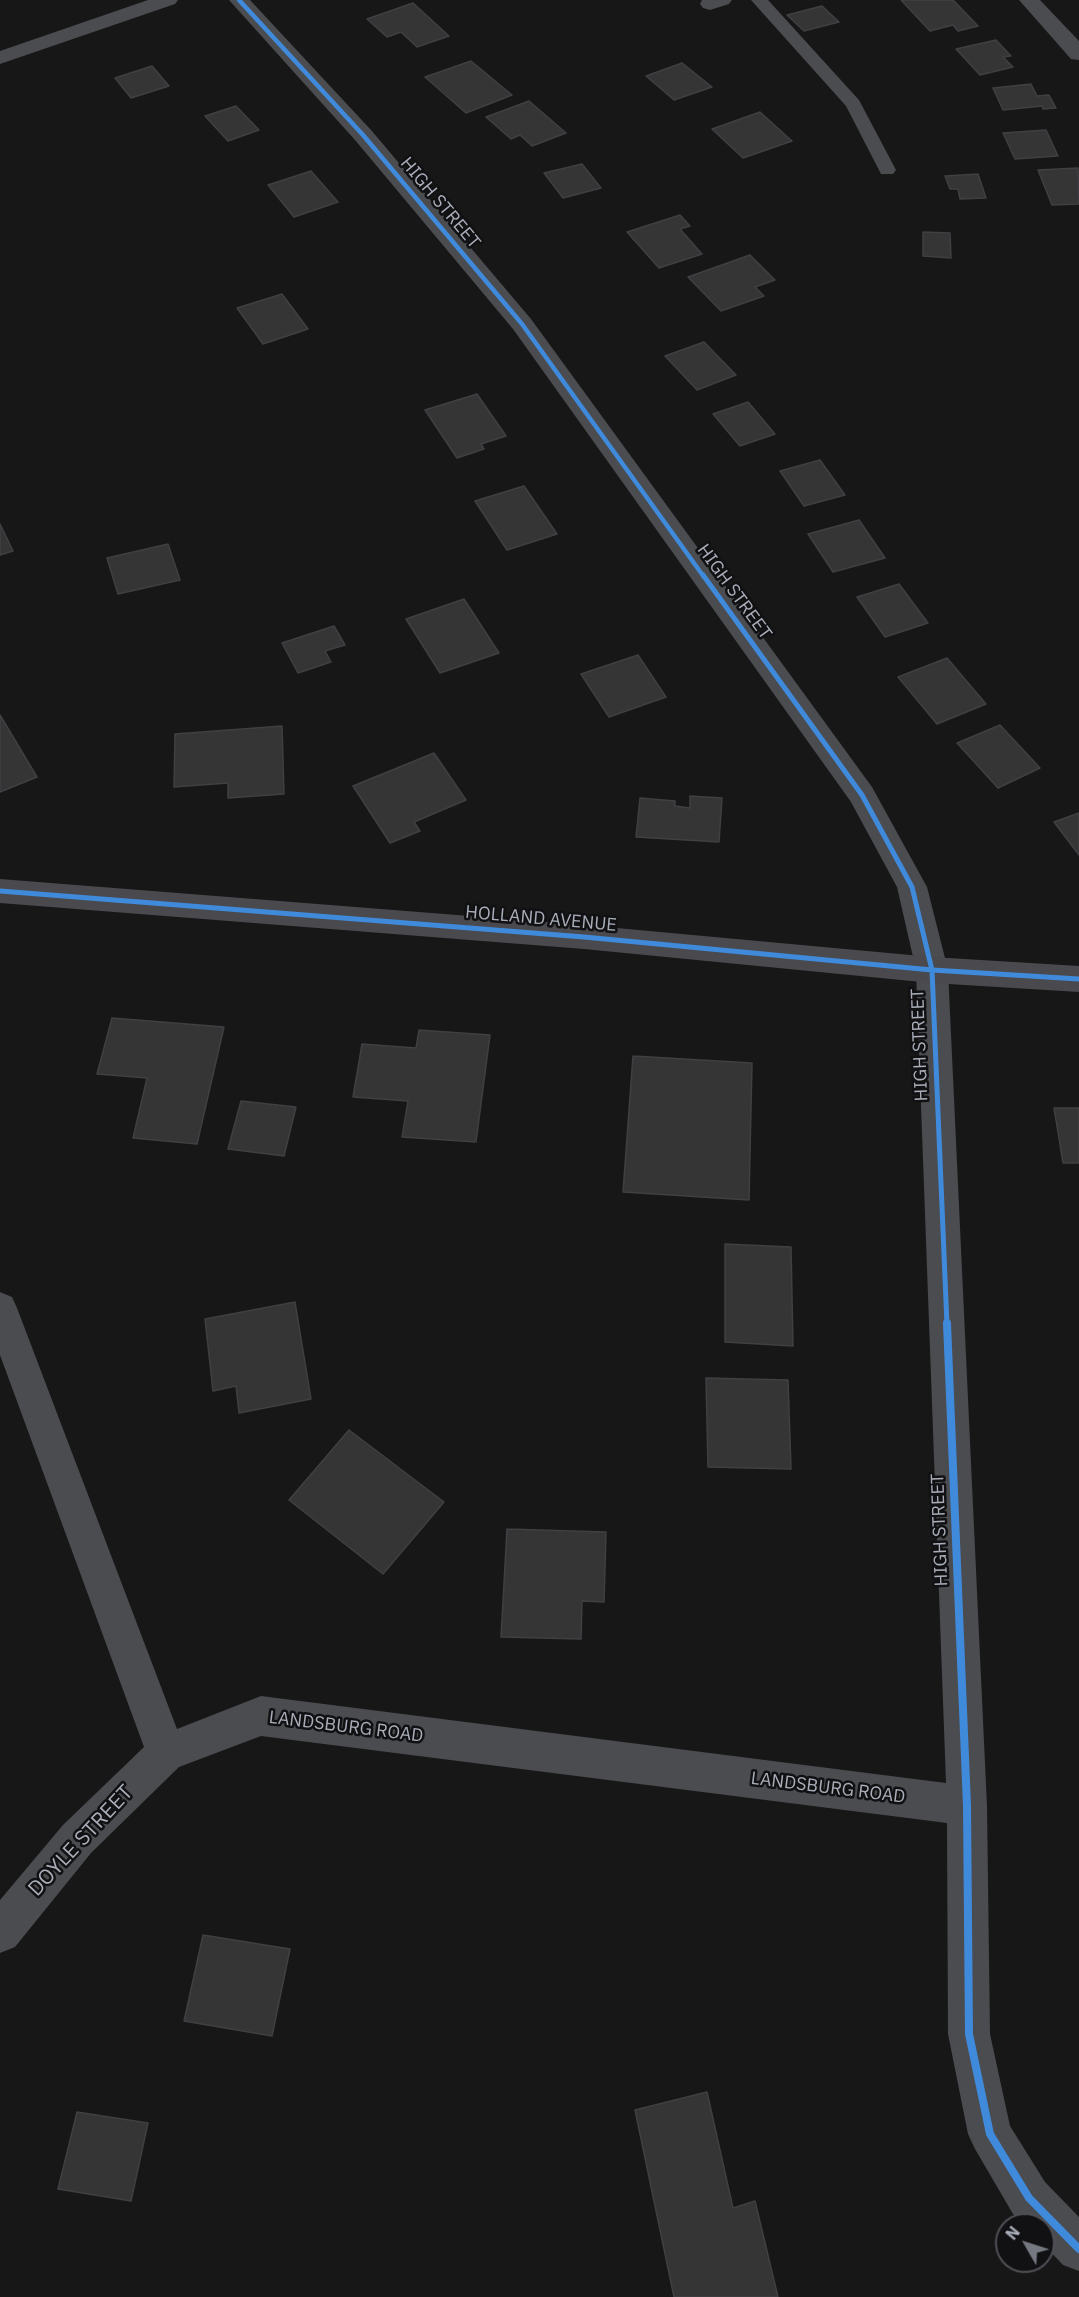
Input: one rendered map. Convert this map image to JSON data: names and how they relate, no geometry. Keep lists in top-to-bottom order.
{
  "streets": {
    "street": [
      "HIGH STREET",
      "HOLLAND AVENUE",
      "LANDSBURG ROAD",
      "DOYLE STREET"
    ]
  },
  "crossings": [
    ["HIGH STREET", "HOLLAND AVENUE"],
    ["HIGH STREET", "LANDSBURG ROAD"],
    ["LANDSBURG ROAD", "DOYLE STREET"]
  ],
  "north": "top left"
}
